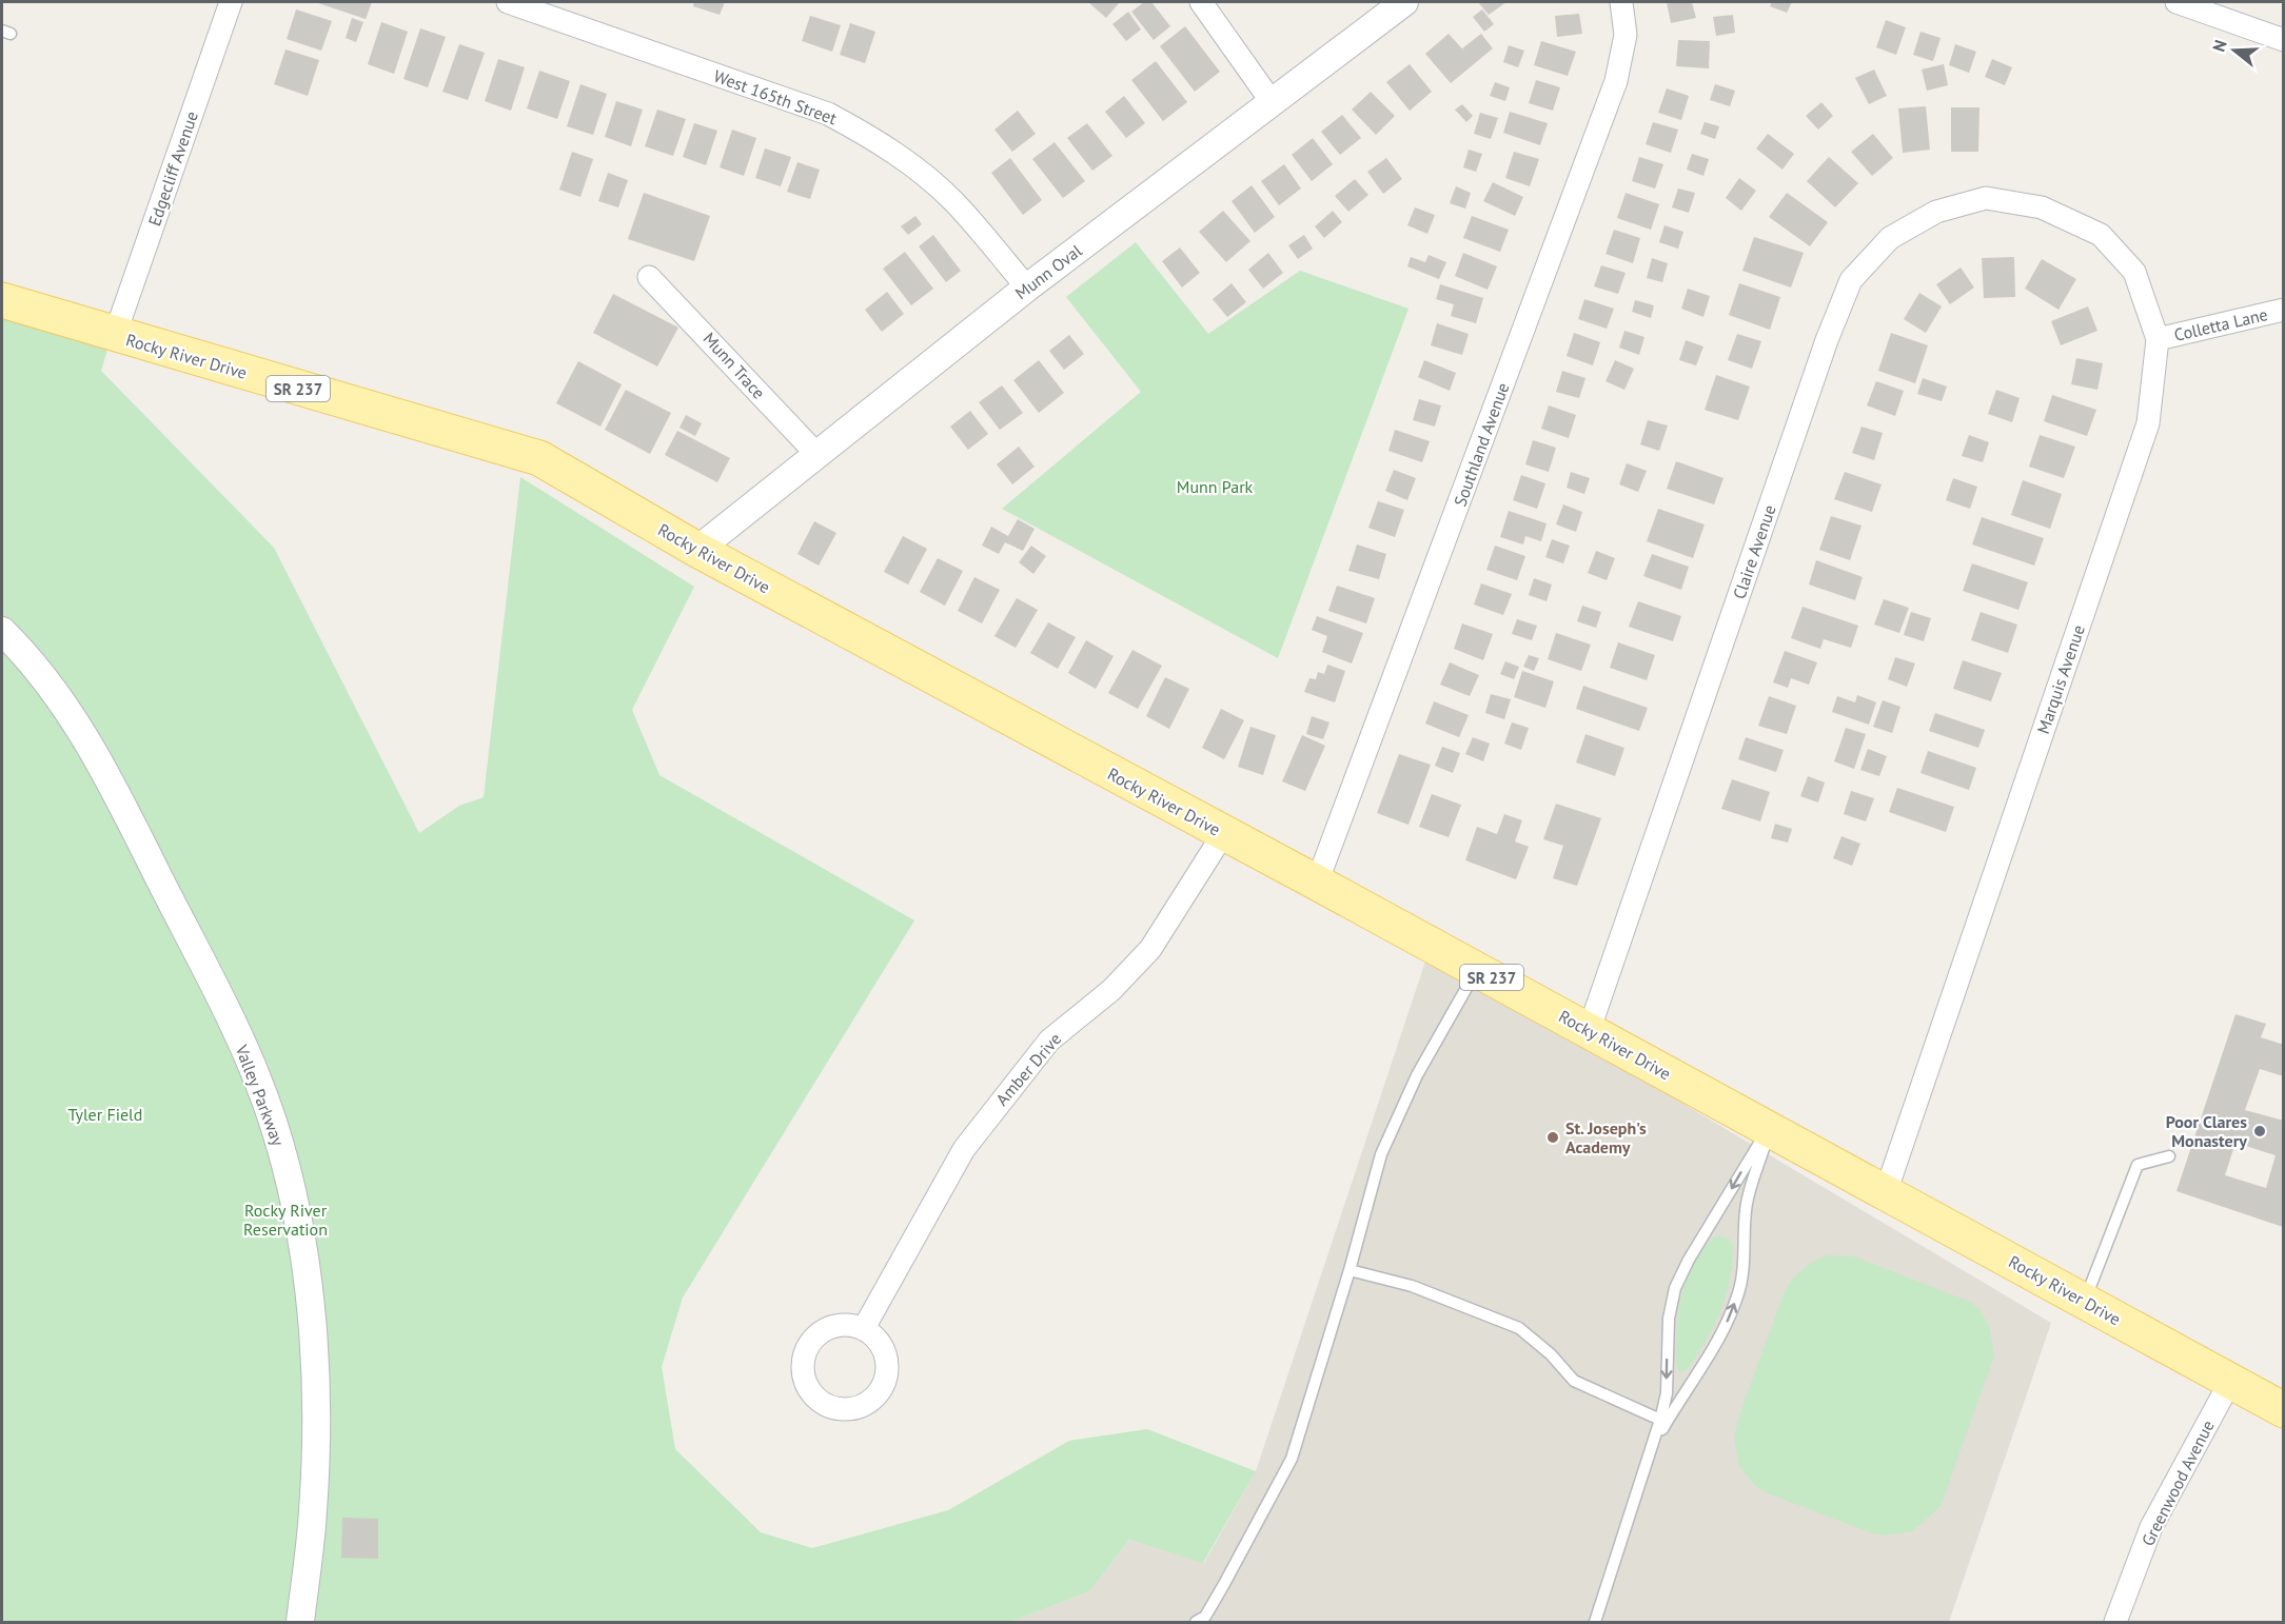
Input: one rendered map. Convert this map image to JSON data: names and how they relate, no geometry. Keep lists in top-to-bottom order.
{
  "streets": {
    "main road": ["Rocky River Drive", "SR 237"],
    "street": [
      "West 165th Street",
      "Edgecliff Avenue",
      "Munn Oval",
      "Colletta Lane",
      "Munn Trace",
      "Southland Avenue",
      "Claire Avenue",
      "Marquis Avenue",
      "Amber Drive",
      "Valley Parkway",
      "Greenwood Avenue"
    ]
  },
  "crossings": [
    ["West 165th Street", "Munn Oval"],
    ["Edgecliff Avenue", "Rocky River Drive"],
    ["Munn Oval", "Rocky River Drive"],
    ["Munn Oval", "Munn Trace"],
    ["Colletta Lane", "Marquis Avenue"],
    ["Rocky River Drive", "Southland Avenue"],
    ["Rocky River Drive", "Claire Avenue"],
    ["Rocky River Drive", "Marquis Avenue"],
    ["Rocky River Drive", "Amber Drive"],
    ["Rocky River Drive", "Greenwood Avenue"],
    ["Claire Avenue", "Marquis Avenue"]
  ],
  "parks": ["Munn Park", "Tyler Field", "Rocky River Reservation"],
  "places": ["Poor Clares Monastery", "St. Joseph's Academy"],
  "north": "left"
}
